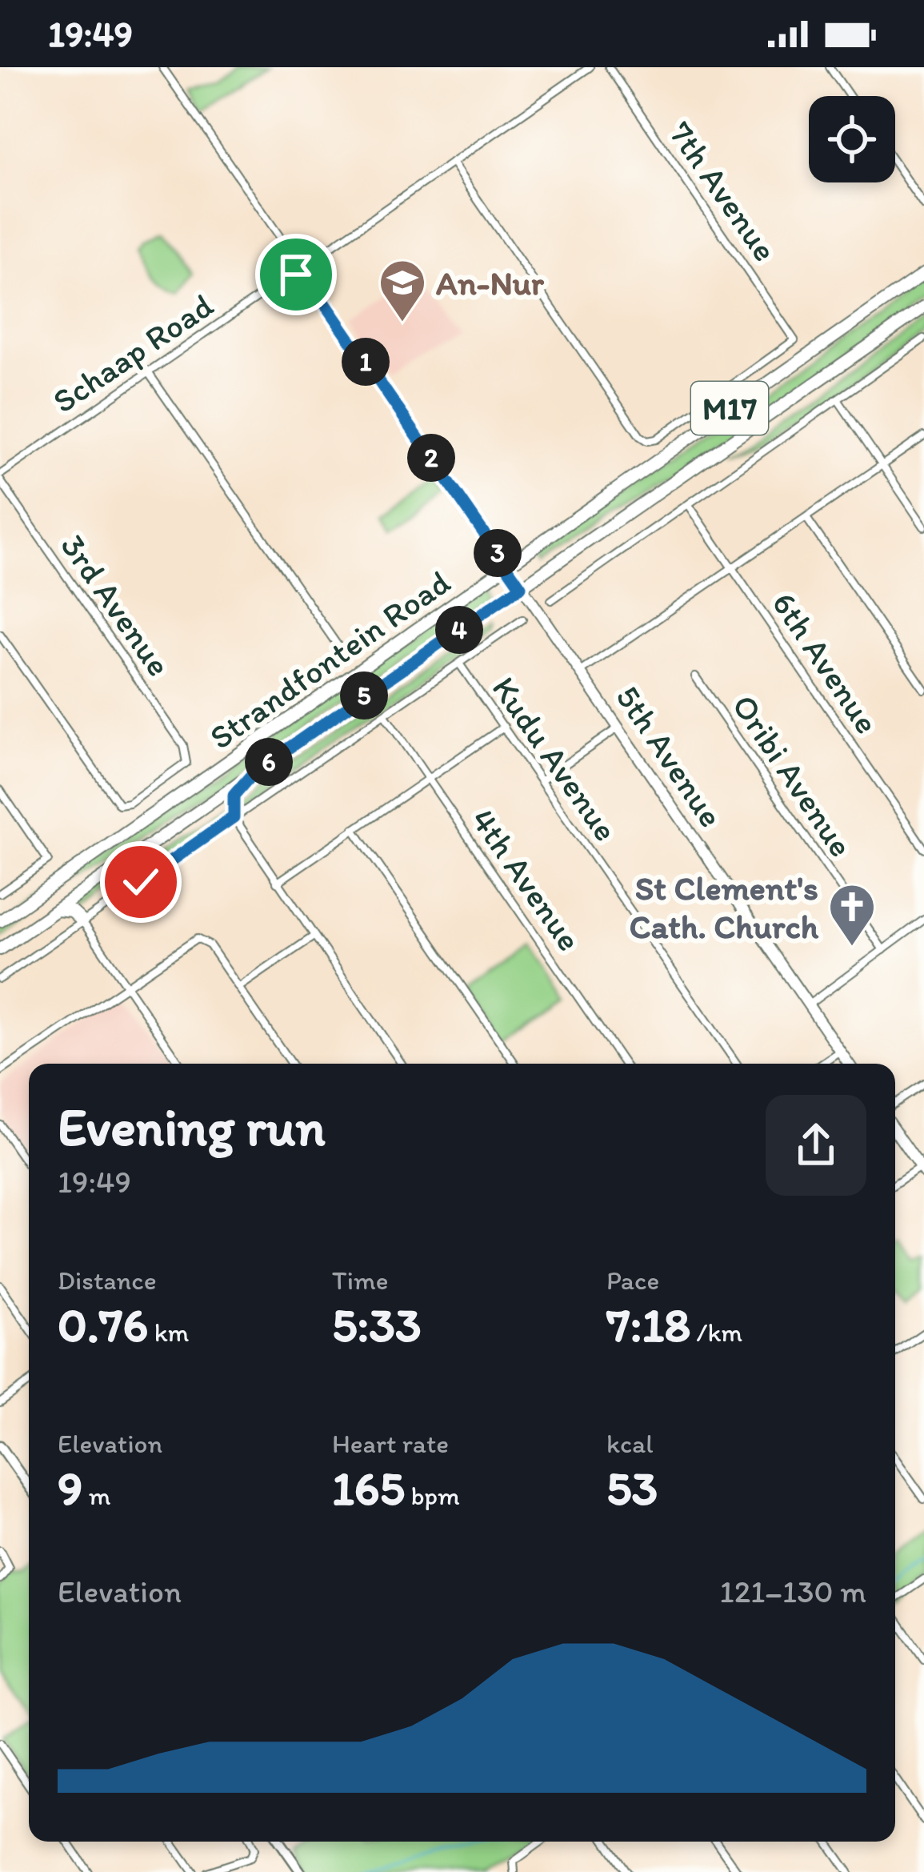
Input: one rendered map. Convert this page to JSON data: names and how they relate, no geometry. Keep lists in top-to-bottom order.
{
  "streets": {
    "main road": ["M17", "Strandfontein Road", "5th Avenue"],
    "street": [
      "7th Avenue",
      "Schaap Road",
      "3rd Avenue",
      "6th Avenue",
      "Kudu Avenue",
      "Oribi Avenue",
      "4th Avenue"
    ]
  },
  "crossings": [
    ["Schaap Road", "3rd Avenue"],
    ["Strandfontein Road", "5th Avenue"]
  ],
  "places": {
    "school or university": ["An-Nur"],
    "church": ["St Clement's Cath. Church"]
  },
  "page": {
    "status": "19:49",
    "pins": [
      "1",
      "2",
      "3",
      "4",
      "5",
      "6"
    ],
    "heading": ["Evening run", "19:49"],
    "stats": [
      ["Distance", "0.76 km"],
      ["Time", "5:33"],
      ["Pace", "7:18 /km"],
      ["Elevation", "9 m"],
      ["Heart rate", "165 bpm"],
      ["kcal", "53"]
    ],
    "chart": ["Elevation", "121–130 m"]
  }
}
